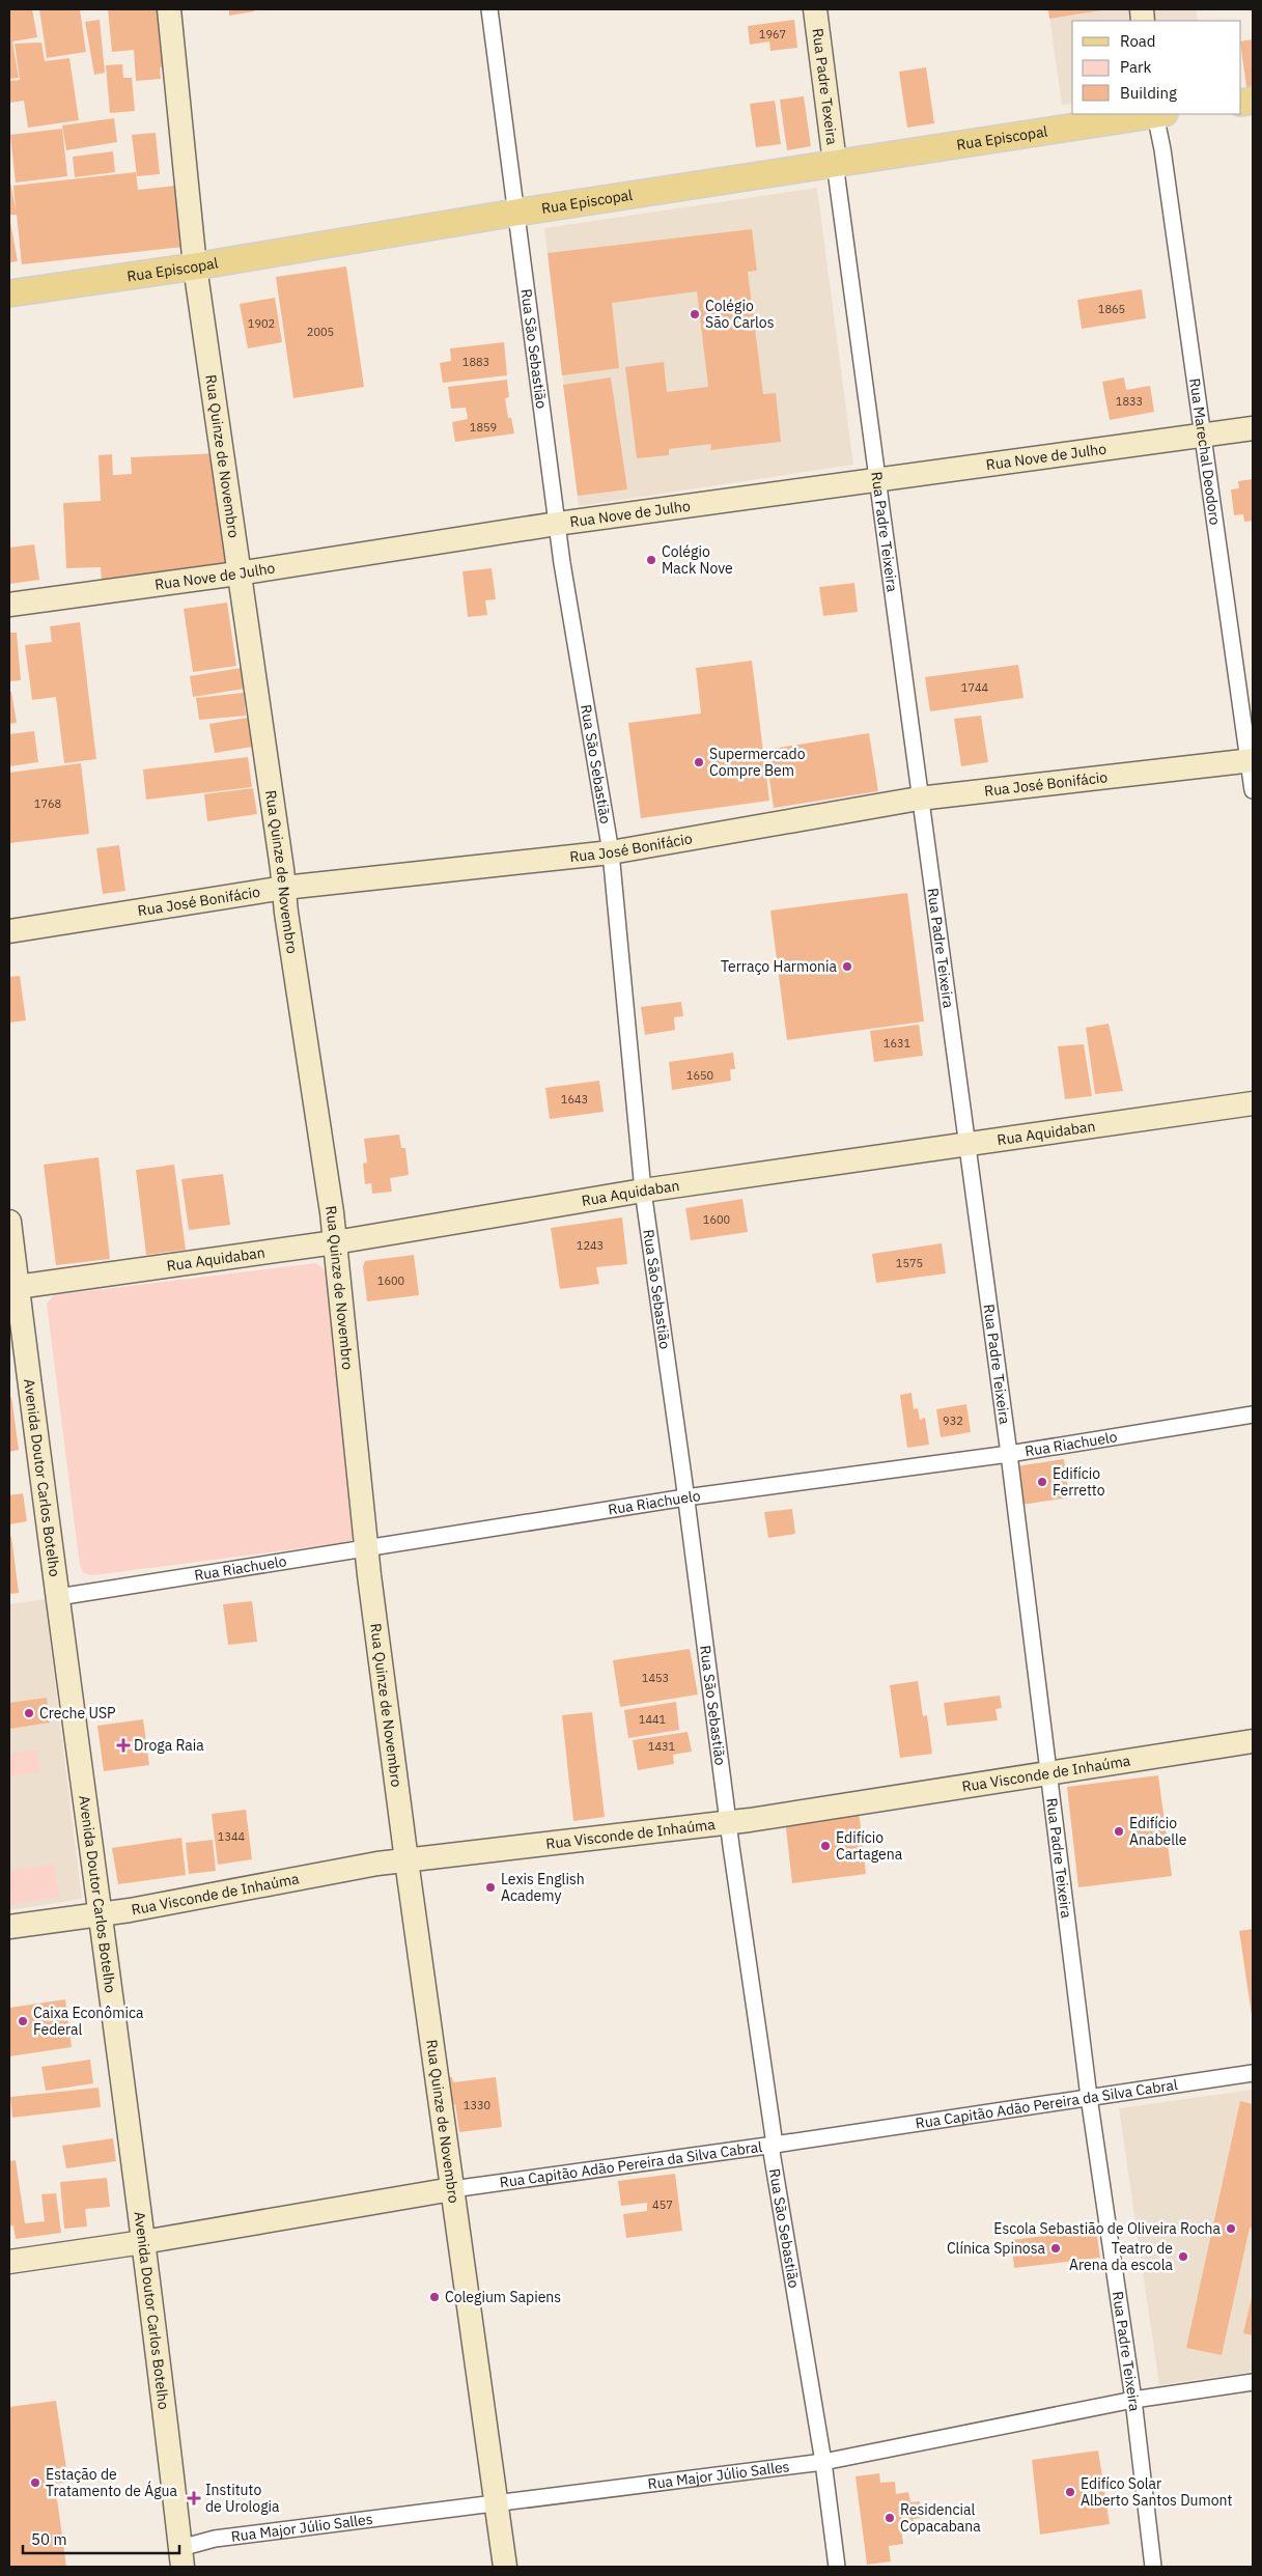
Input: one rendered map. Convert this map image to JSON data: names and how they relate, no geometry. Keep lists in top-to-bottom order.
{
  "streets": {
    "main road": [
      "Rua Padre Texeira",
      "Rua Episcopal",
      "Rua Quinze de Novembro",
      "Rua Nove de Julho",
      "Rua José Bonifácio",
      "Rua Aquidaban",
      "Avenida Doutor Carlos Botelho",
      "Rua Visconde de Inhaúma",
      "Rua Capitão Adão Pereira da Silva Cabral"
    ],
    "street": [
      "Rua São Sebastião",
      "Rua Marechal Deodoro",
      "Rua Padre Teixeira",
      "Rua Riachuelo",
      "Rua Major Júlio Salles"
    ]
  },
  "crossings": [
    ["Rua Padre Texeira", "Rua Episcopal"],
    ["Rua Padre Texeira", "Rua Padre Teixeira"],
    ["Rua Episcopal", "Rua São Sebastião"],
    ["Rua Episcopal", "Rua Quinze de Novembro"],
    ["Rua Episcopal", "Rua Padre Teixeira"],
    ["Rua São Sebastião", "Rua Nove de Julho"],
    ["Rua São Sebastião", "Rua José Bonifácio"],
    ["Rua São Sebastião", "Rua Aquidaban"],
    ["Rua São Sebastião", "Rua Riachuelo"],
    ["Rua São Sebastião", "Rua Visconde de Inhaúma"],
    ["Rua São Sebastião", "Rua Capitão Adão Pereira da Silva Cabral"],
    ["Rua São Sebastião", "Rua Major Júlio Salles"],
    ["Rua Marechal Deodoro", "Rua Nove de Julho"],
    ["Rua Marechal Deodoro", "Rua José Bonifácio"],
    ["Rua Quinze de Novembro", "Rua Nove de Julho"],
    ["Rua Quinze de Novembro", "Rua José Bonifácio"],
    ["Rua Quinze de Novembro", "Rua Aquidaban"],
    ["Rua Quinze de Novembro", "Rua Riachuelo"],
    ["Rua Quinze de Novembro", "Rua Visconde de Inhaúma"],
    ["Rua Quinze de Novembro", "Rua Capitão Adão Pereira da Silva Cabral"],
    ["Rua Quinze de Novembro", "Rua Major Júlio Salles"],
    ["Rua Nove de Julho", "Rua Padre Teixeira"],
    ["Rua Padre Teixeira", "Rua José Bonifácio"],
    ["Rua Padre Teixeira", "Rua Aquidaban"],
    ["Rua Padre Teixeira", "Rua Riachuelo"],
    ["Rua Padre Teixeira", "Rua Visconde de Inhaúma"],
    ["Rua Padre Teixeira", "Rua Capitão Adão Pereira da Silva Cabral"],
    ["Rua Padre Teixeira", "Rua Major Júlio Salles"],
    ["Rua Aquidaban", "Avenida Doutor Carlos Botelho"],
    ["Rua Riachuelo", "Avenida Doutor Carlos Botelho"],
    ["Avenida Doutor Carlos Botelho", "Rua Visconde de Inhaúma"],
    ["Avenida Doutor Carlos Botelho", "Rua Capitão Adão Pereira da Silva Cabral"],
    ["Avenida Doutor Carlos Botelho", "Rua Major Júlio Salles"]
  ],
  "places": {
    "other": [
      "Colégio São Carlos",
      "Colégio Mack Nove",
      "Supermercado Compre Bem",
      "Terraço Harmonia",
      "Edifício Ferretto",
      "Creche USP",
      "Edifício Anabelle",
      "Edifício Cartagena",
      "Lexis English Academy",
      "Caixa Econômica Federal",
      "Escola Sebastião de Oliveira Rocha",
      "Clínica Spinosa",
      "Teatro de Arena da escola",
      "Colegium Sapiens",
      "Estação de Tratamento de Água",
      "Edifíco Solar Alberto Santos Dumont",
      "Residencial Copacabana"
    ],
    "health": ["Droga Raia", "Instituto de Urologia"]
  },
  "house_numbers": [
    "1967",
    "1865",
    "1902",
    "2005",
    "1883",
    "1833",
    "1859",
    "1744",
    "1768",
    "1631",
    "1650",
    "1643",
    "1600",
    "1243",
    "1575",
    "1600",
    "932",
    "1453",
    "1441",
    "1431",
    "1344",
    "1330",
    "457"
  ],
  "legend": ["Road", "Park", "Building"],
  "scale_bar": "50 m"
}
